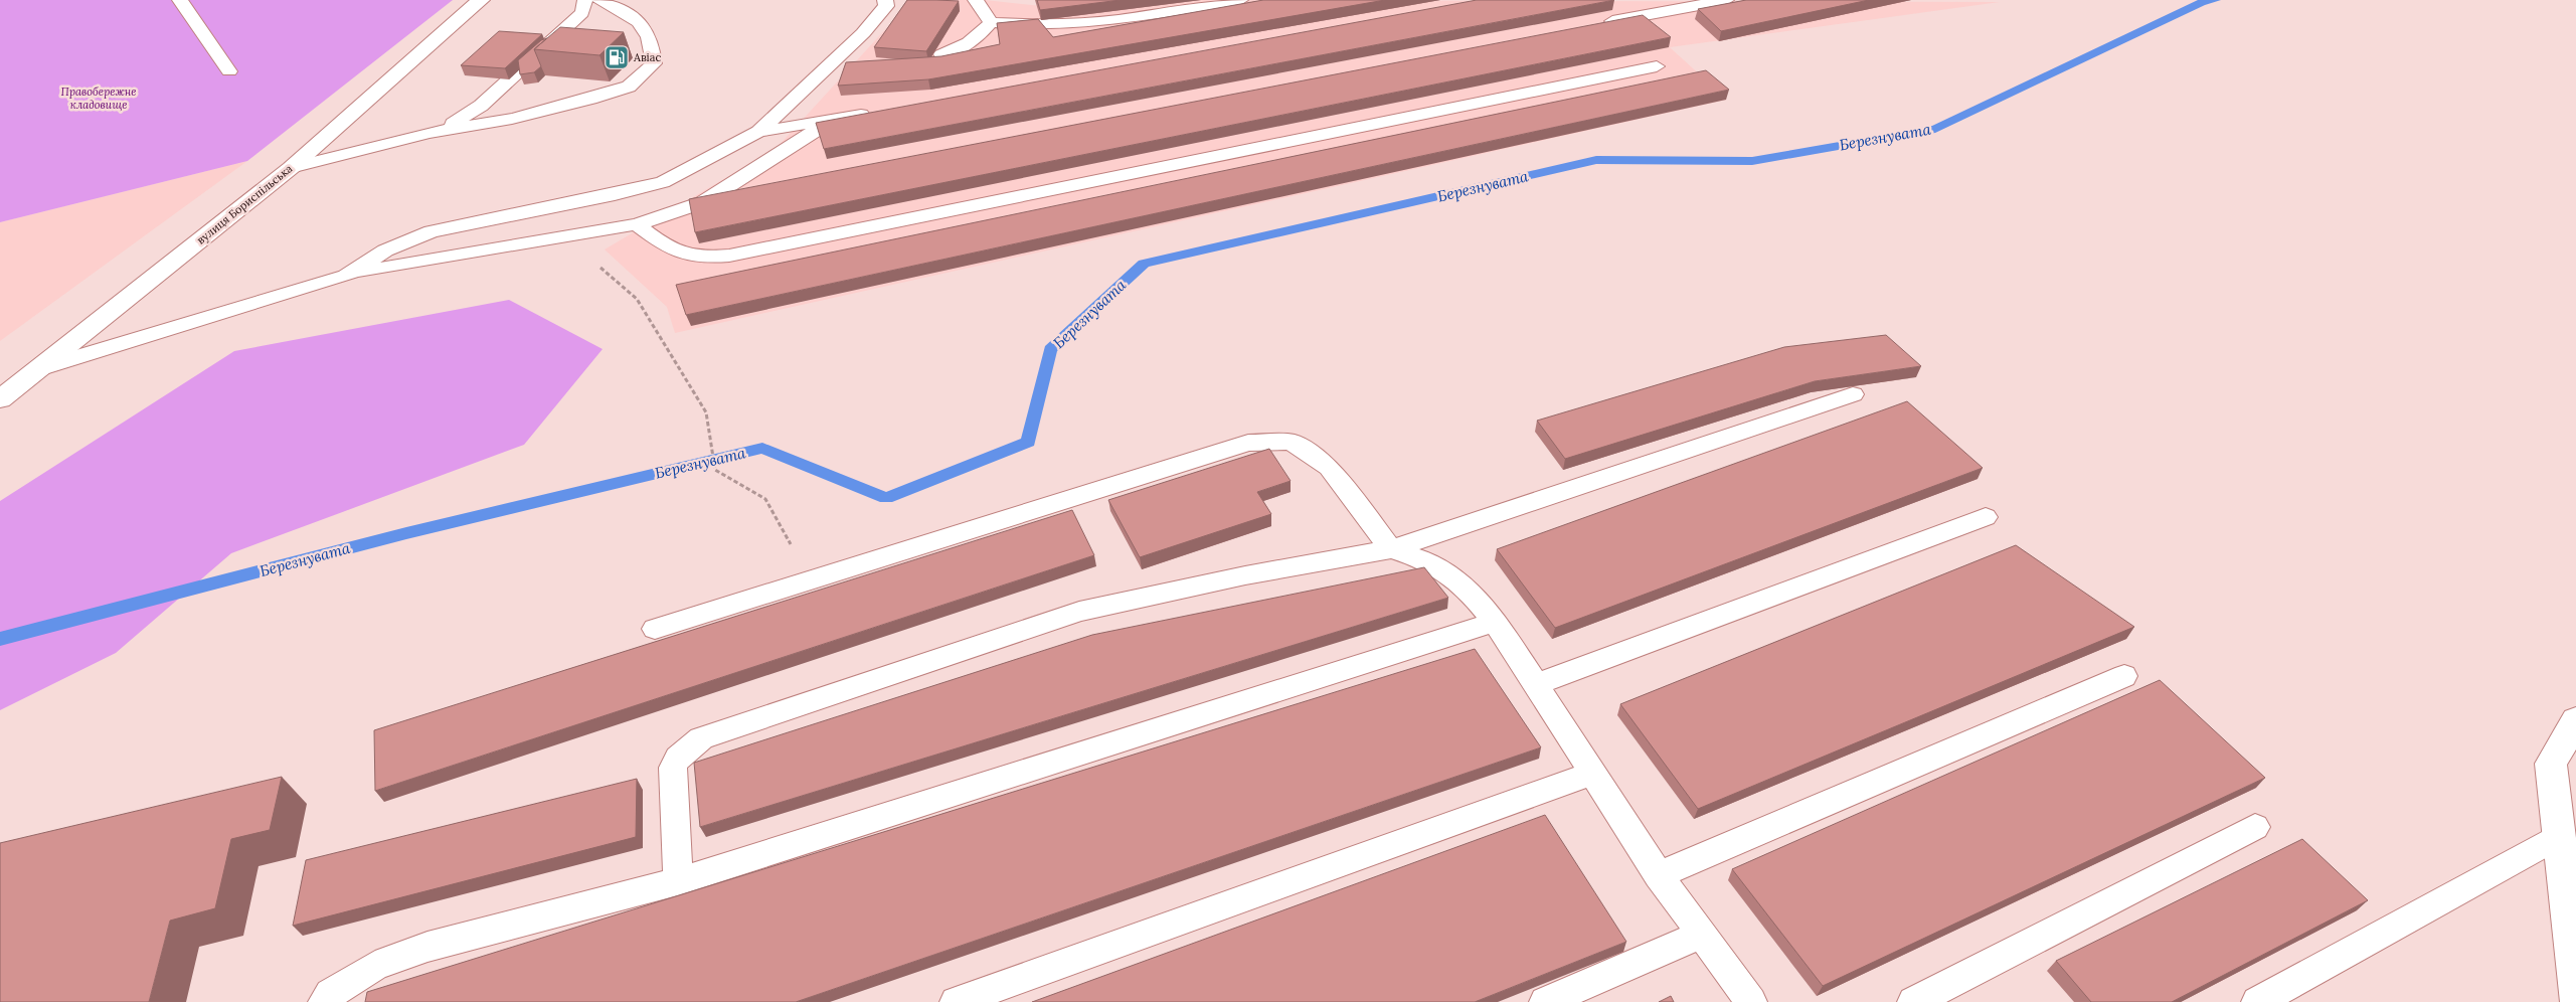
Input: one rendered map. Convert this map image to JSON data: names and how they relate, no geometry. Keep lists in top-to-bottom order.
{
  "streets": {
    "main road": ["вулиця Бориспільська"]
  },
  "water": ["Березнувата"],
  "parks": ["Правобережне кладовище"],
  "places": {
    "fuel station": ["Авіас"]
  }
}
